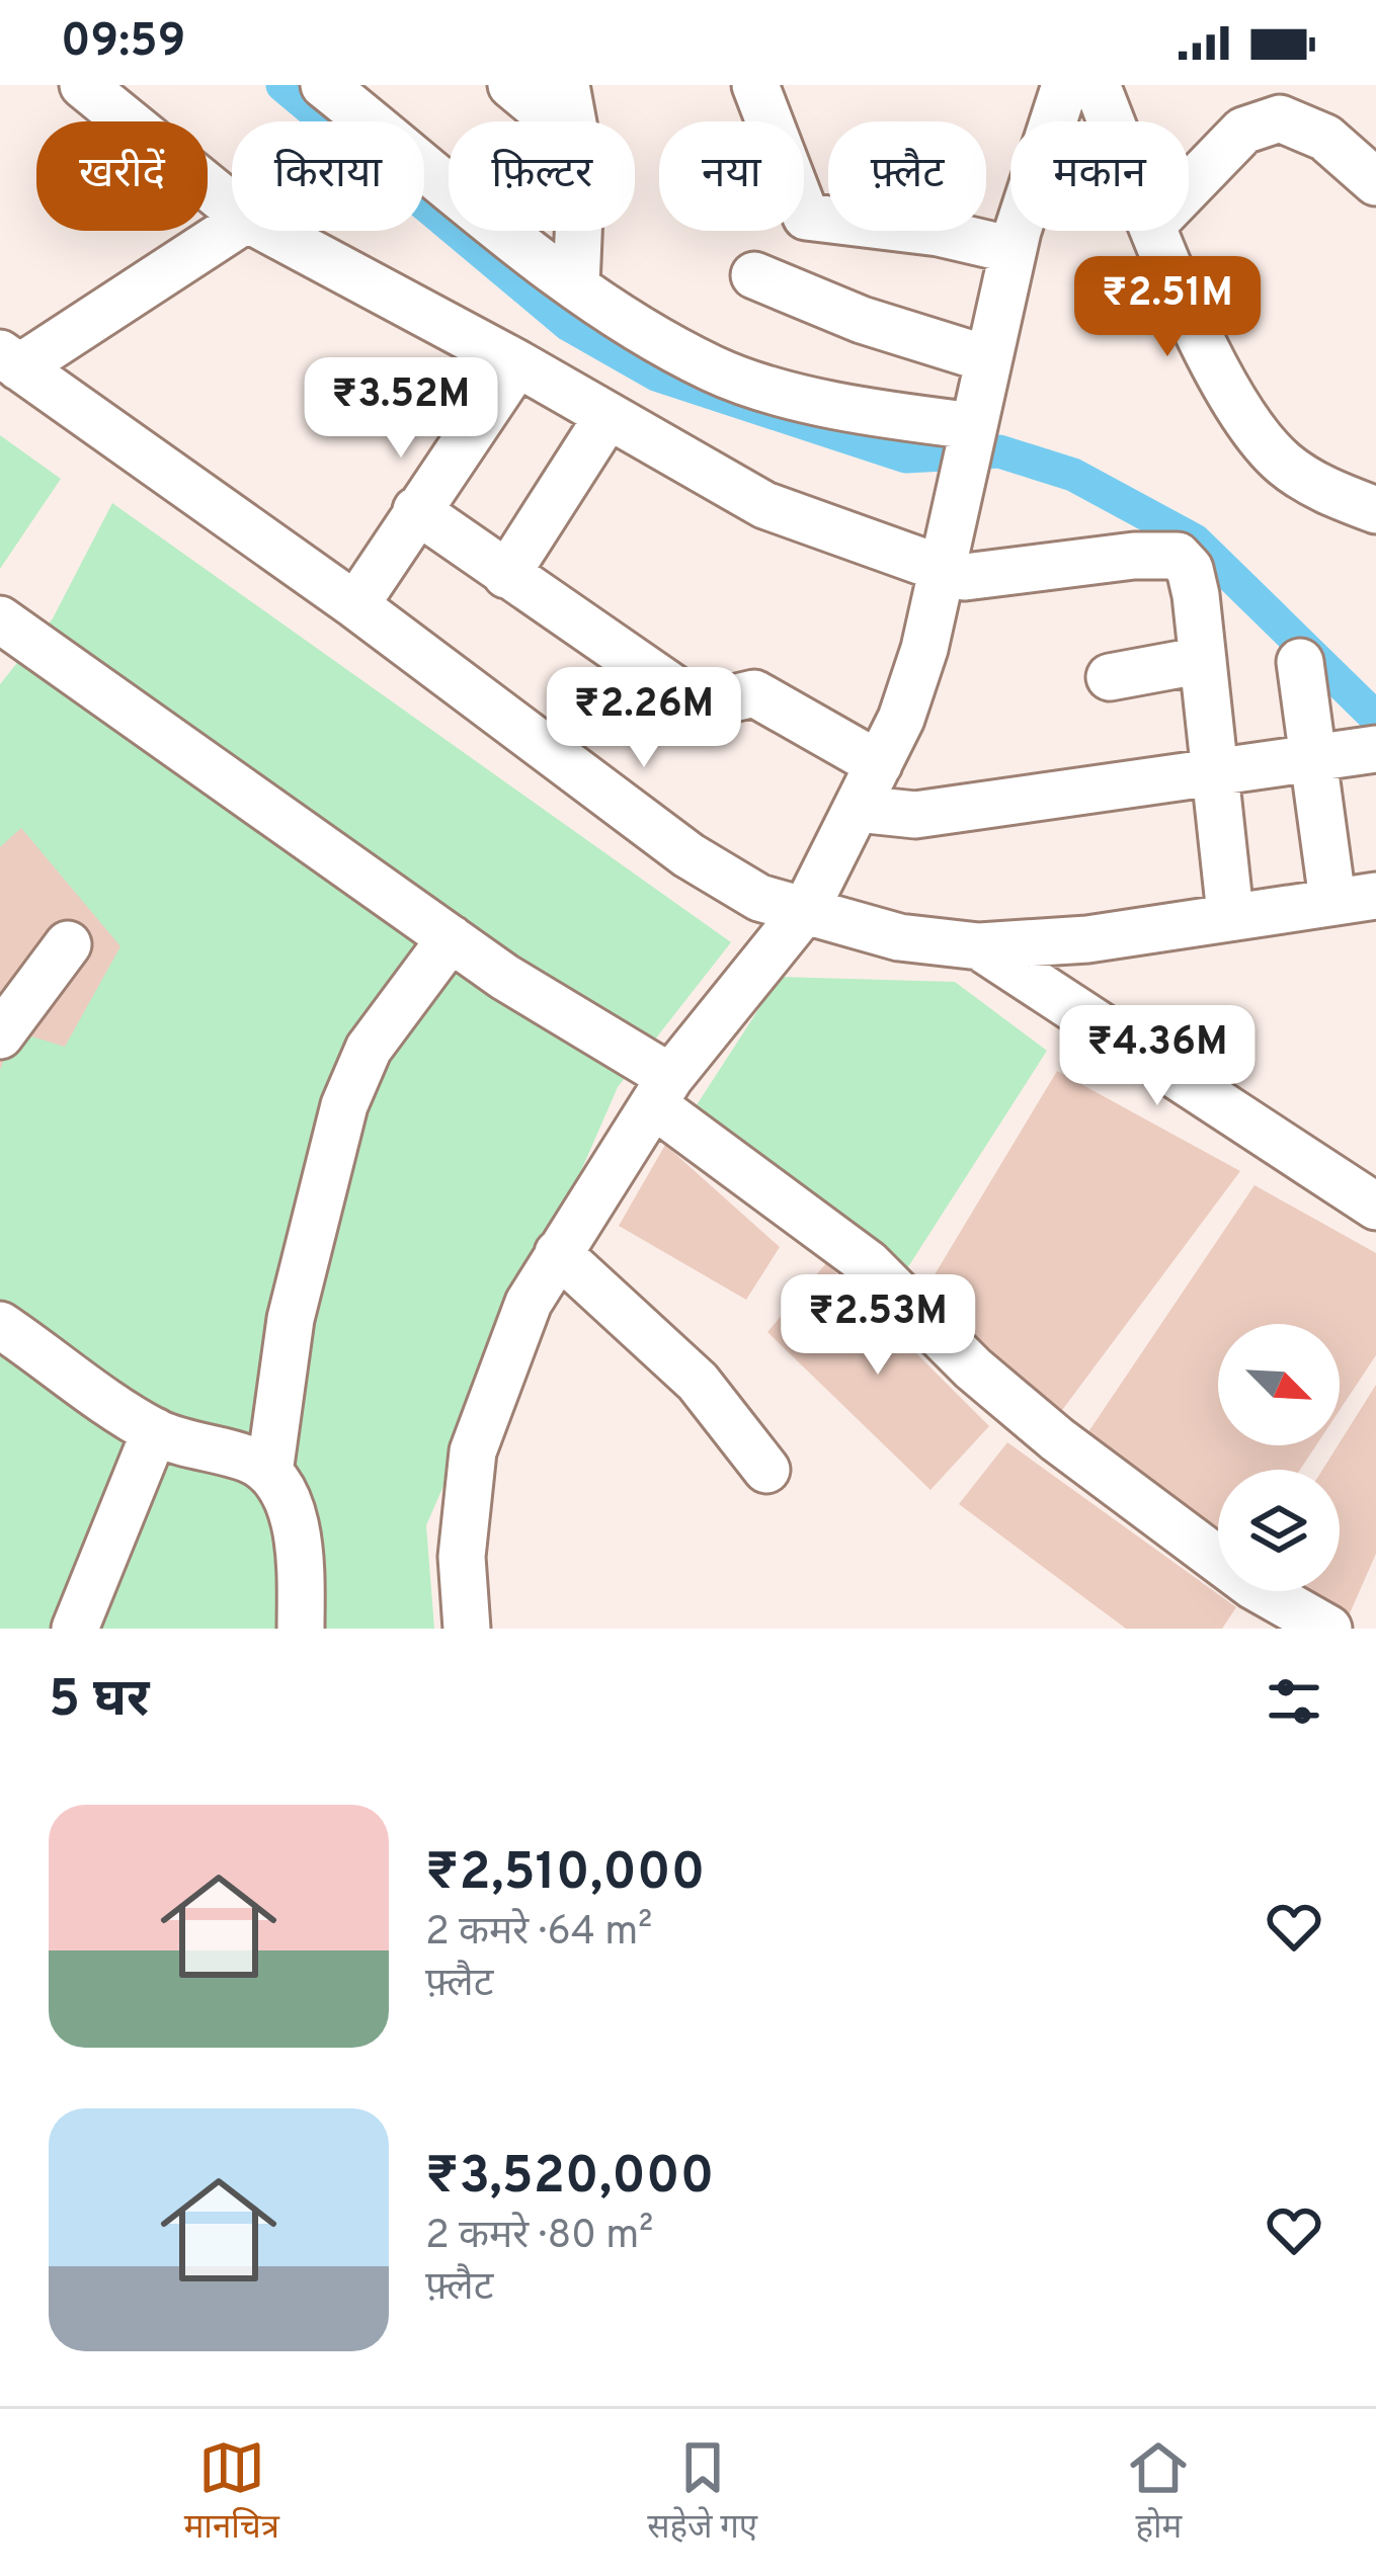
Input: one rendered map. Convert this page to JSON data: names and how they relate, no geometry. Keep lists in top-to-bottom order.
{
  "north": "bottom right",
  "page": {
    "status": "09:59",
    "chip": [
      "खरीदें",
      "किराया",
      "फ़िल्टर",
      "नया",
      "फ़्लैट",
      "मकान"
    ],
    "price": [
      "₹2.51M",
      "₹3.52M",
      "₹2.26M",
      "₹4.36M",
      "₹2.53M"
    ],
    "heading": "5 घर",
    "list": [
      {
        "name": "₹2,510,000",
        "note": "2 कमरे · 64 m² · फ़्लैट"
      },
      {
        "name": "₹3,520,000",
        "note": "2 कमरे · 80 m² · फ़्लैट"
      }
    ],
    "tabs": ["मानचित्र", "सहेजे गए", "होम"]
  }
}
